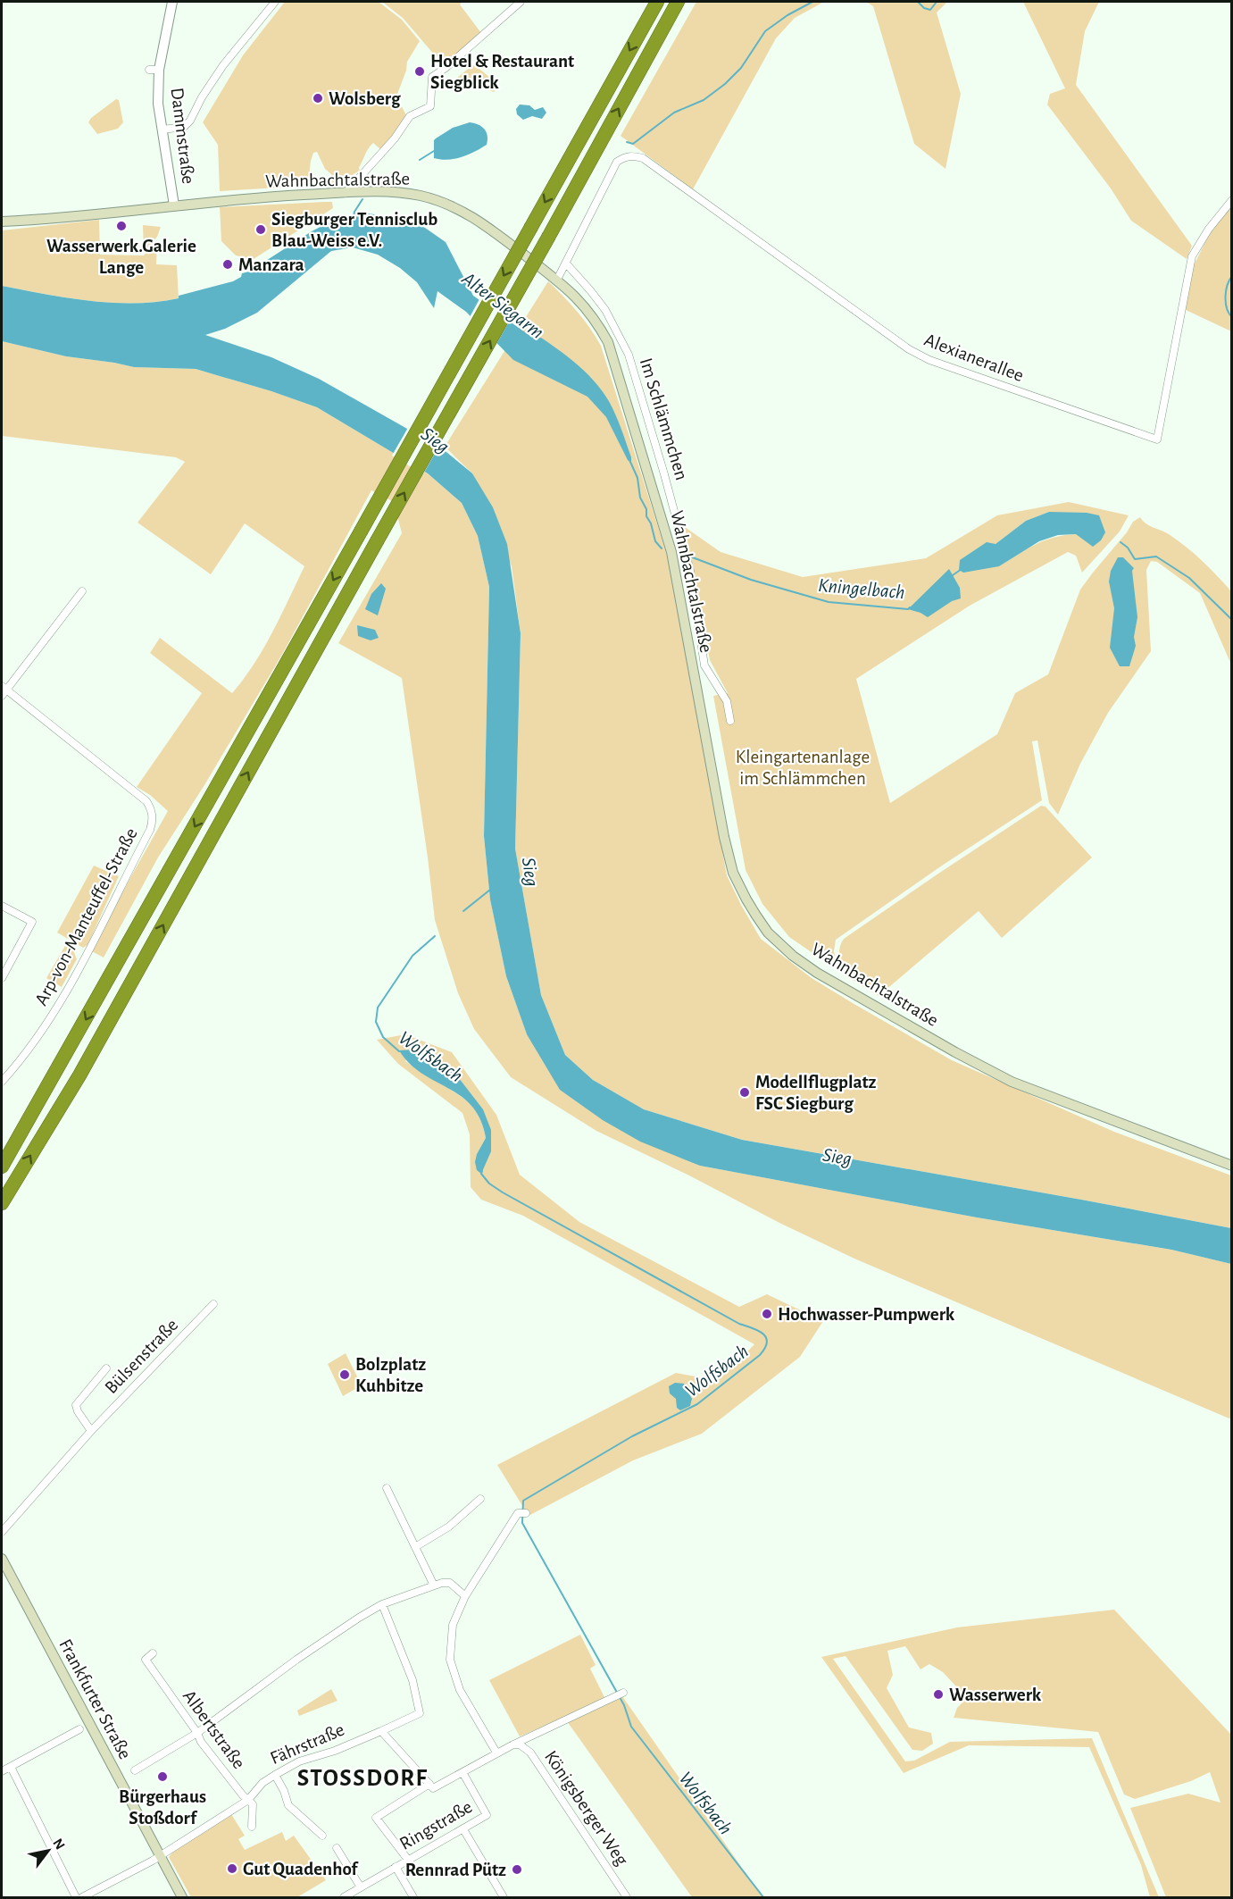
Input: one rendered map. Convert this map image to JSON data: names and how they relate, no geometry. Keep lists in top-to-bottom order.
{
  "streets": {
    "main road": ["Wahnbachtalstraße", "Frankfurter Straße"],
    "street": [
      "Dammstraße",
      "Alexianerallee",
      "Im Schlämmchen",
      "Arp-von-Manteuffel-Straße",
      "Bülsenstraße",
      "Albertstraße",
      "Fährstraße",
      "Königsberger Weg",
      "Ringstraße"
    ]
  },
  "crossings": [
    ["Dammstraße", "Wahnbachtalstraße"],
    ["Wahnbachtalstraße", "Alexianerallee"],
    ["Alexianerallee", "Im Schlämmchen"],
    ["Frankfurter Straße", "Fährstraße"],
    ["Albertstraße", "Fährstraße"],
    ["Königsberger Weg", "Ringstraße"]
  ],
  "districts": ["STOSSDORF"],
  "water": [
    "Alter Siegarm",
    "Sieg",
    "Kningelbach",
    "Wolfsbach"
  ],
  "parks": ["Kleingartenanlage im Schlämmchen"],
  "places": [
    "Hotel & Restaurant Siegblick",
    "Wolsberg",
    "Wasserwerk.Galerie Lange",
    "Siegburger Tennisclub Blau-Weiss e.V.",
    "Manzara",
    "Modellflugplatz FSC Siegburg",
    "Hochwasser-Pumpwerk",
    "Bolzplatz Kuhbitze",
    "Wasserwerk",
    "Bürgerhaus Stoßdorf",
    "Gut Quadenhof",
    "Rennrad Pütz"
  ],
  "north": "top right"
}
